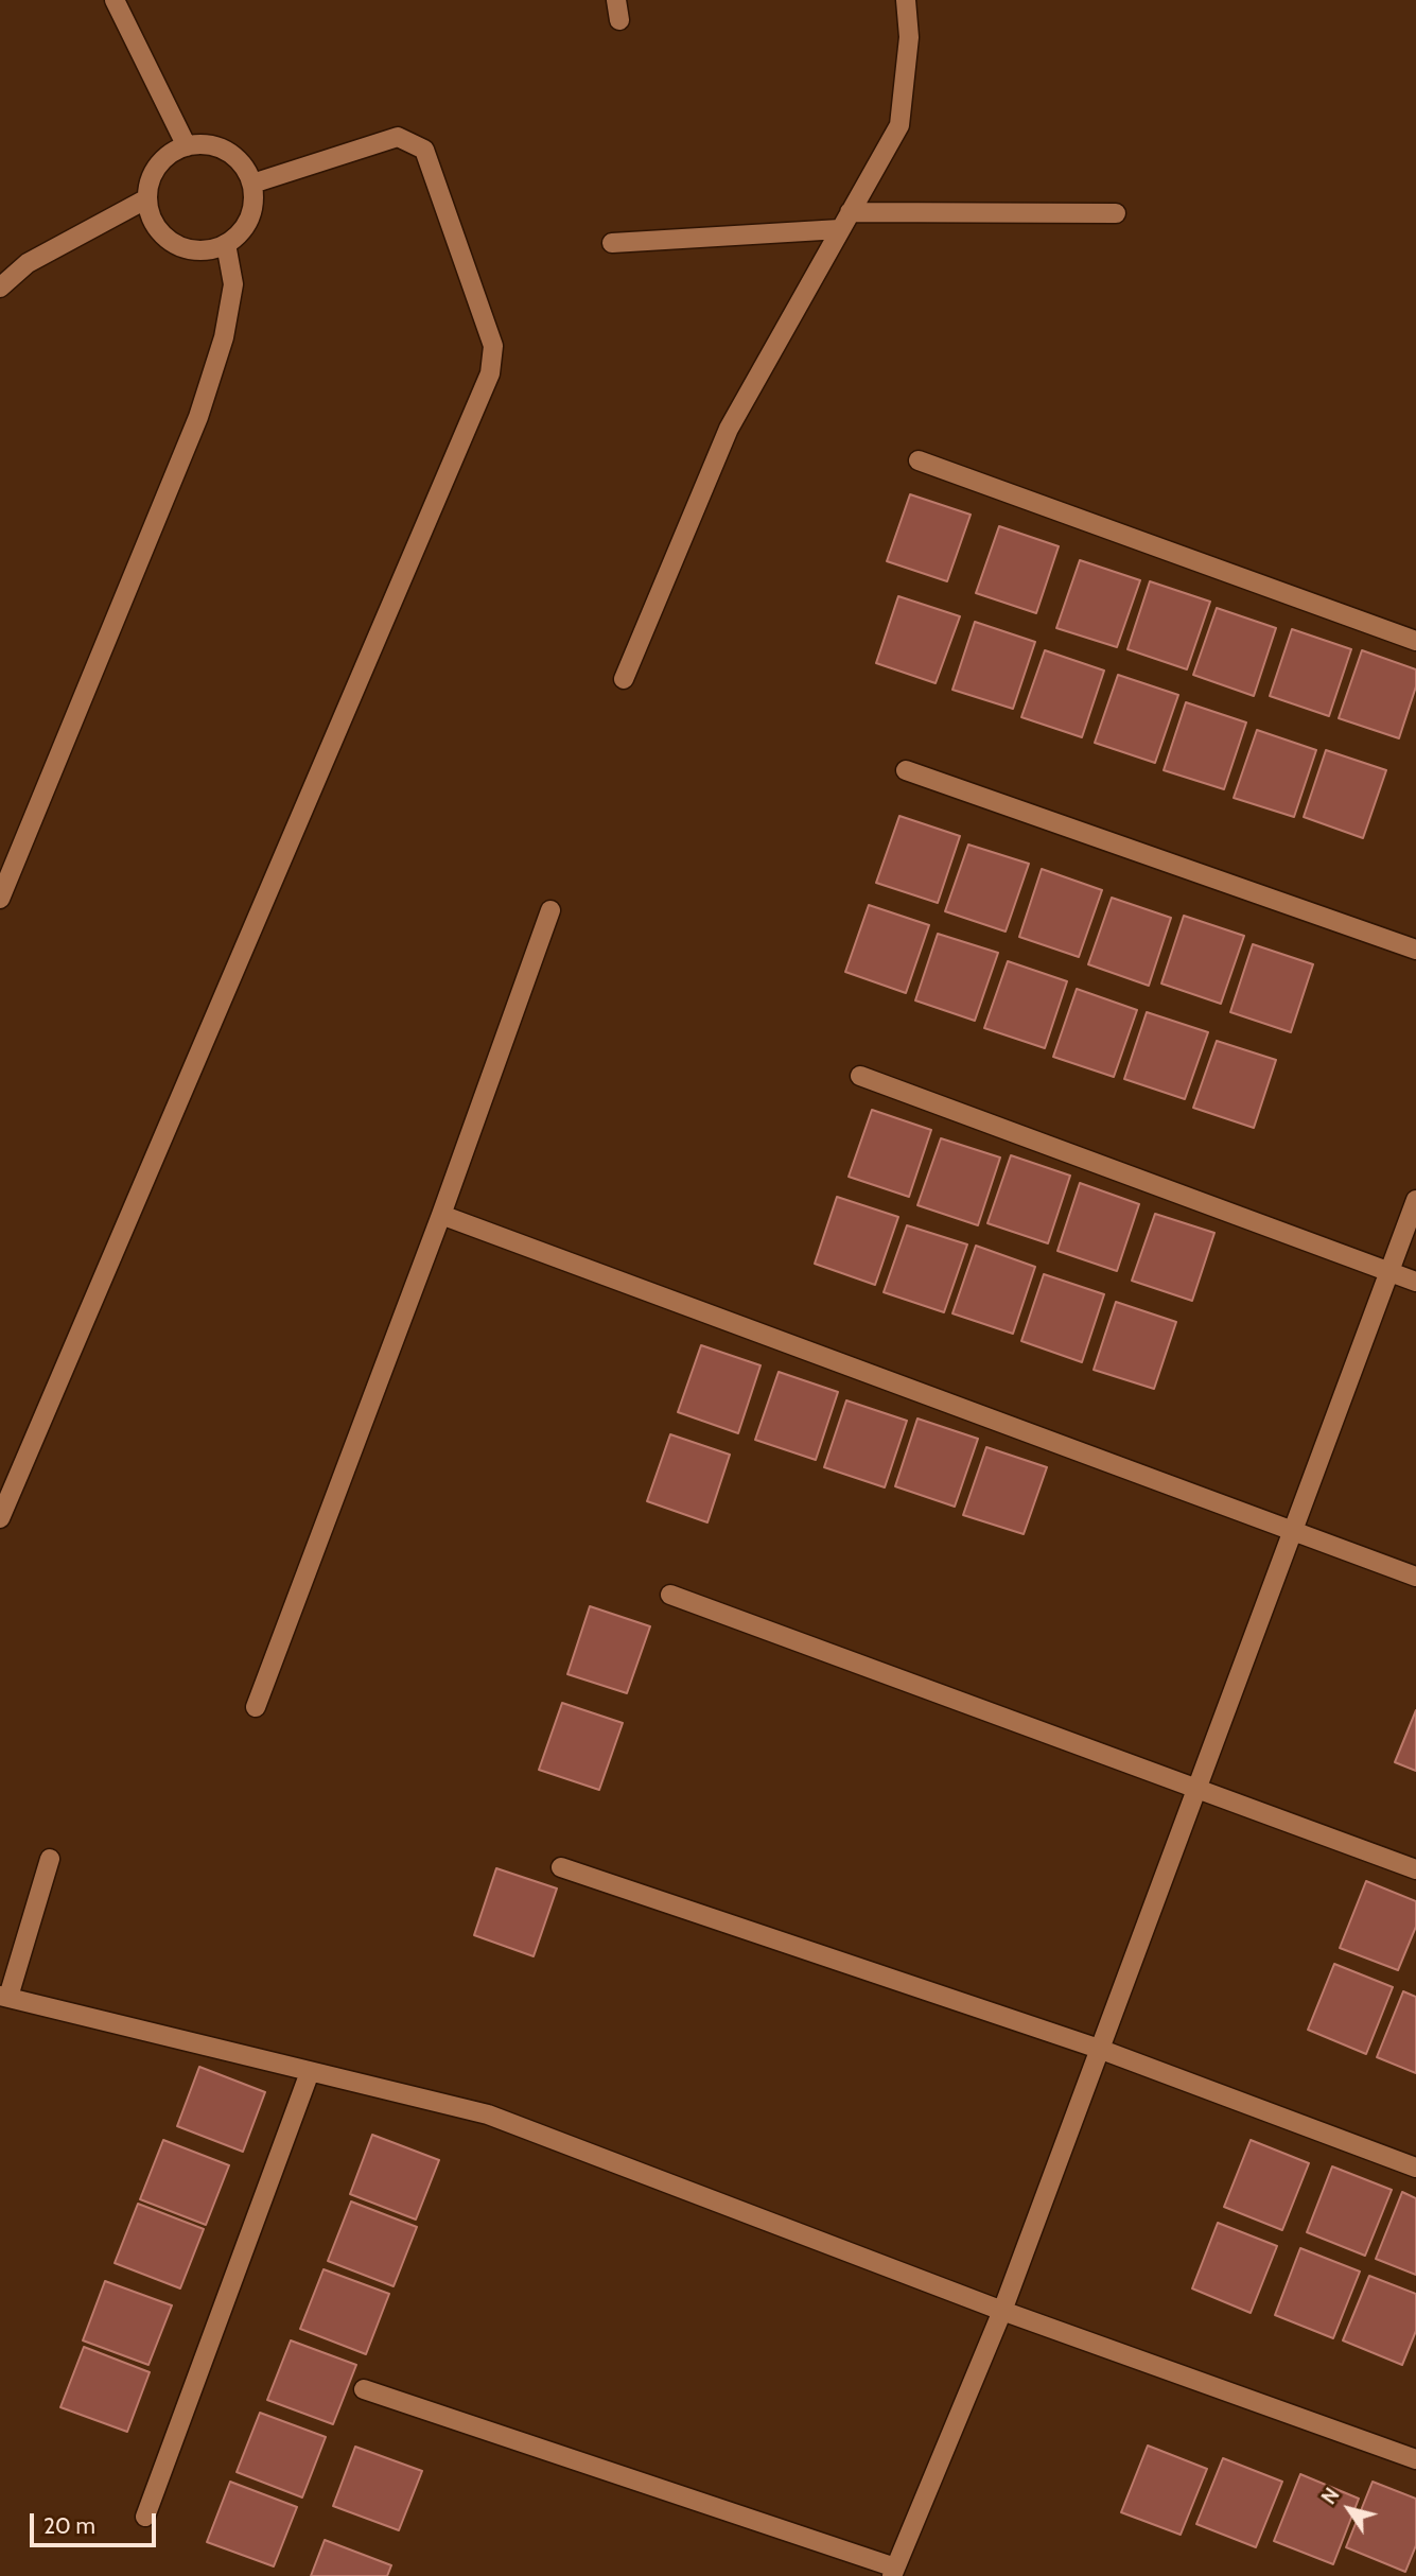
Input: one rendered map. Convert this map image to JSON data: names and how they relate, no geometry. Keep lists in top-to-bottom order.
{
  "scale_bar": "20 m",
  "north": "top left"
}
